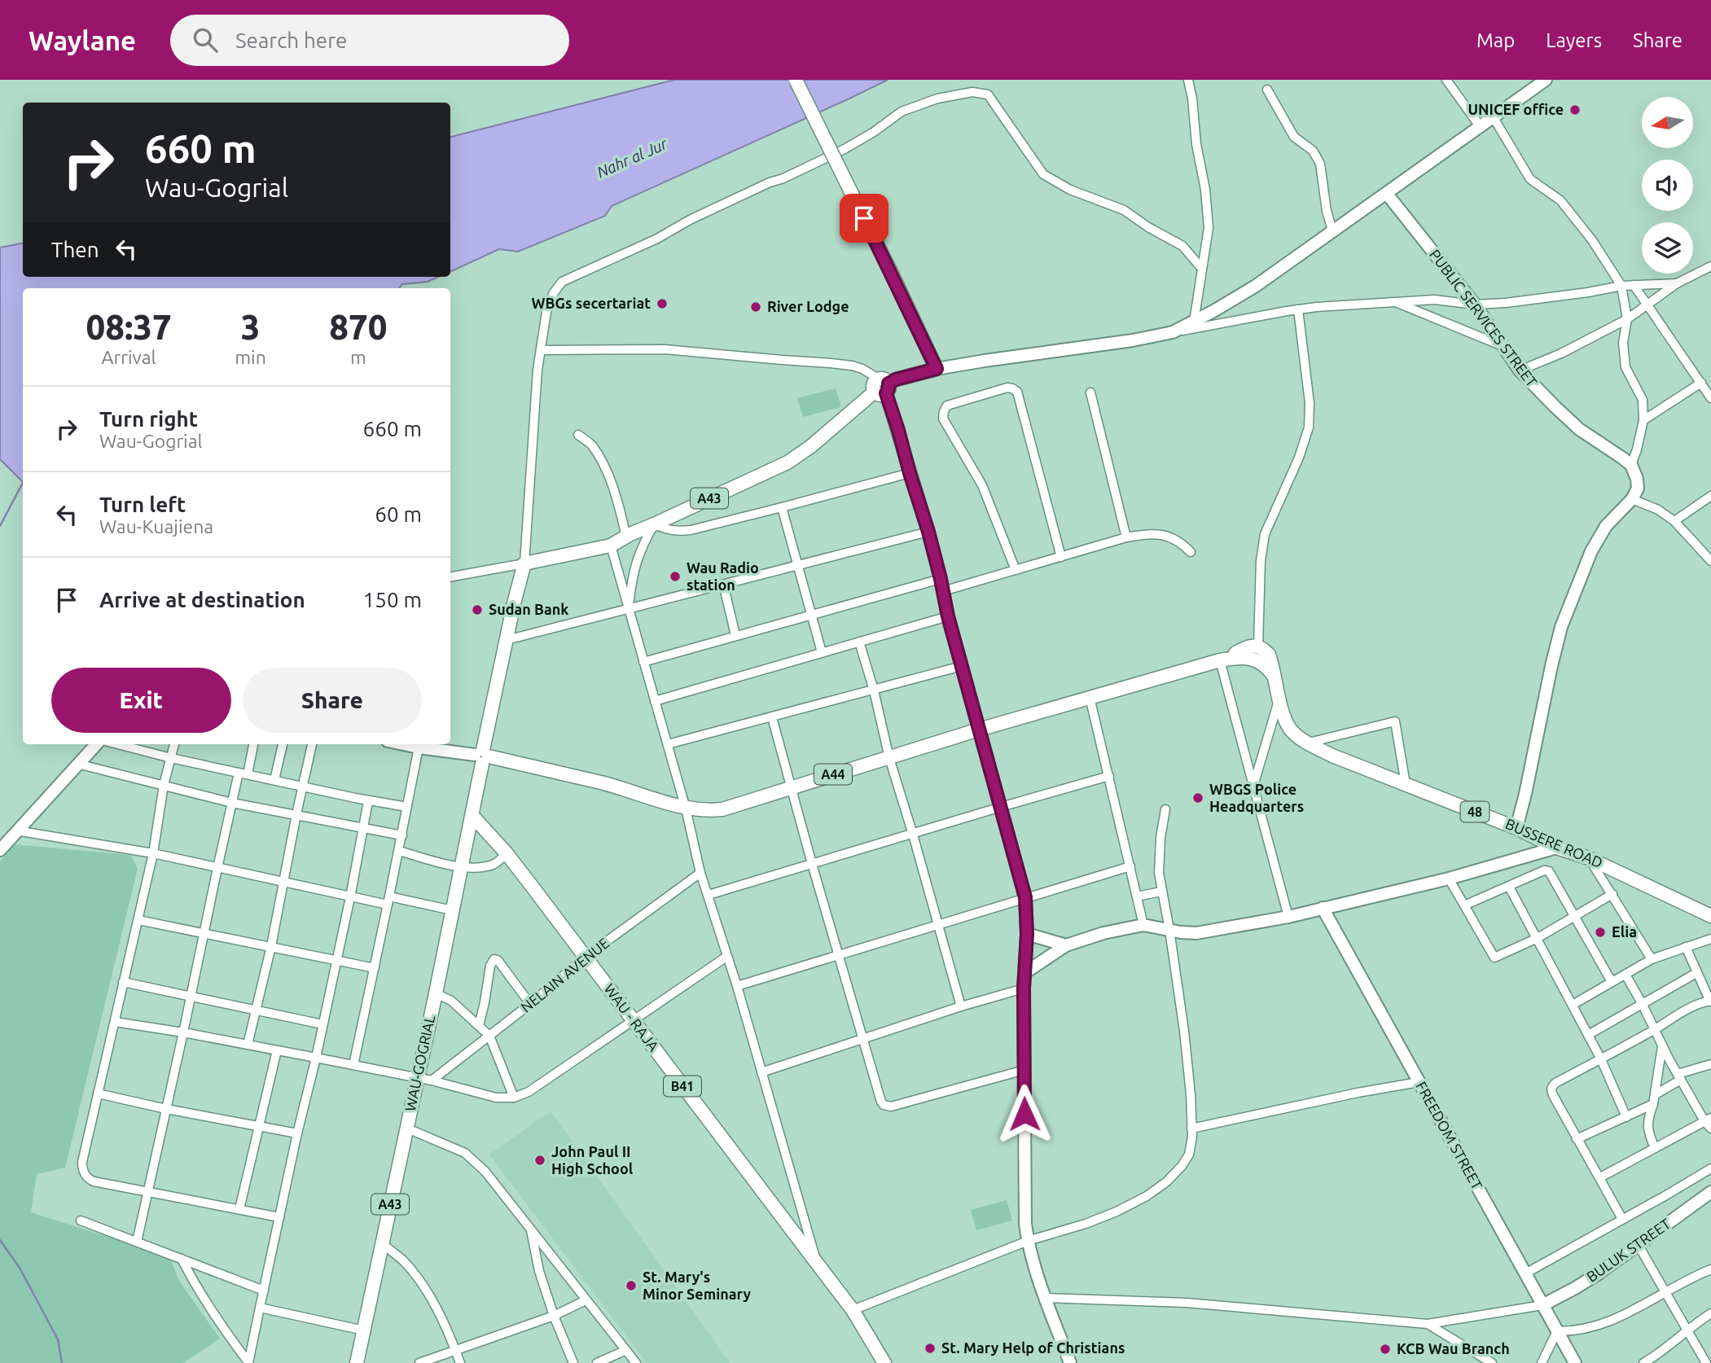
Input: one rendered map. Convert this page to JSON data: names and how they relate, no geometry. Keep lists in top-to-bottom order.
{
  "streets": {
    "main road": [
      "A43",
      "A44",
      "48",
      "BUSSERE ROAD",
      "WAU - RAJA",
      "WAU-GOGRIAL",
      "B41"
    ],
    "street": [
      "PUBLIC SERVICES STREET",
      "NELAIN AVENUE",
      "FREEDOM STREET",
      "BULUK STREET"
    ]
  },
  "crossings": [
    ["A43", "WAU-GOGRIAL"],
    ["A44", "BUSSERE ROAD"],
    ["A44", "WAU-GOGRIAL"],
    ["NELAIN AVENUE", "WAU - RAJA"],
    ["WAU - RAJA", "WAU-GOGRIAL"],
    ["FREEDOM STREET", "BULUK STREET"]
  ],
  "water": ["Nahr al Jur"],
  "places": [
    "UNICEF office",
    "WBGs secertariat",
    "River Lodge",
    "Wau Radio station",
    "Sudan Bank",
    "WBGS Police Headquarters",
    "Elia",
    "John Paul II High School",
    "St. Mary's Minor Seminary",
    "St. Mary Help of Christians",
    "KCB Wau Branch"
  ],
  "north": "left",
  "page": {
    "header": "Waylane",
    "search": "Search here",
    "nav": ["Map", "Layers", "Share"],
    "turn": ["660 m", "Wau-Gogrial"],
    "then": "Then",
    "eta": [
      "08:37",
      "Arrival",
      "3",
      "min",
      "870",
      "m"
    ],
    "list": [
      {
        "name": "Turn right",
        "note": "Wau-Gogrial",
        "value": "660 m"
      },
      {
        "name": "Turn left",
        "note": "Wau-Kuajiena",
        "value": "60 m"
      },
      {
        "name": "Arrive at destination",
        "value": "150 m"
      }
    ],
    "buttons": ["Exit", "Share"]
  }
}
